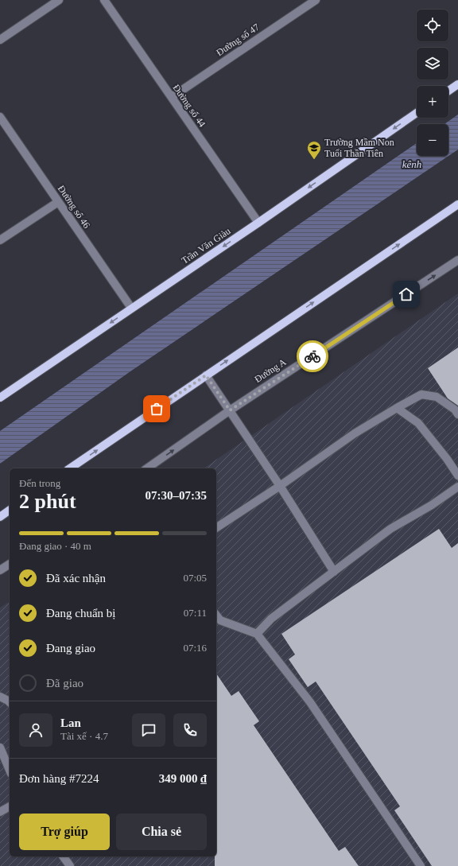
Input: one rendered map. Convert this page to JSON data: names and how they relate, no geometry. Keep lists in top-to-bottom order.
{
  "streets": {
    "main road": ["Trần Văn Giàu"],
    "street": [
      "Đường số 47",
      "Đường số 44",
      "Đường số 46",
      "Đường A"
    ]
  },
  "crossings": [
    ["Đường số 47", "Đường số 44"],
    ["Đường số 44", "Trần Văn Giàu"],
    ["Đường số 46", "Trần Văn Giàu"]
  ],
  "one_way": ["Trần Văn Giàu", "Đường A"],
  "water": ["kênh"],
  "places": {
    "school or university": ["Trường Mầm Non Tuổi Thần Tiên"]
  },
  "page": {
    "map_buttons": ["+", "−"],
    "heading": ["2 phút", "Đến trong", "07:30–07:35"],
    "panel": [
      "Lan",
      "Tài xế · 4.7",
      "Đơn hàng #7224",
      "349 000 ₫"
    ],
    "bar": "Đang giao · 40 m",
    "list": [
      ["Đã xác nhận", "07:05"],
      ["Đang chuẩn bị", "07:11"],
      ["Đang giao", "07:16"],
      "Đã giao"
    ],
    "buttons": ["Trợ giúp", "Chia sẻ"]
  }
}
